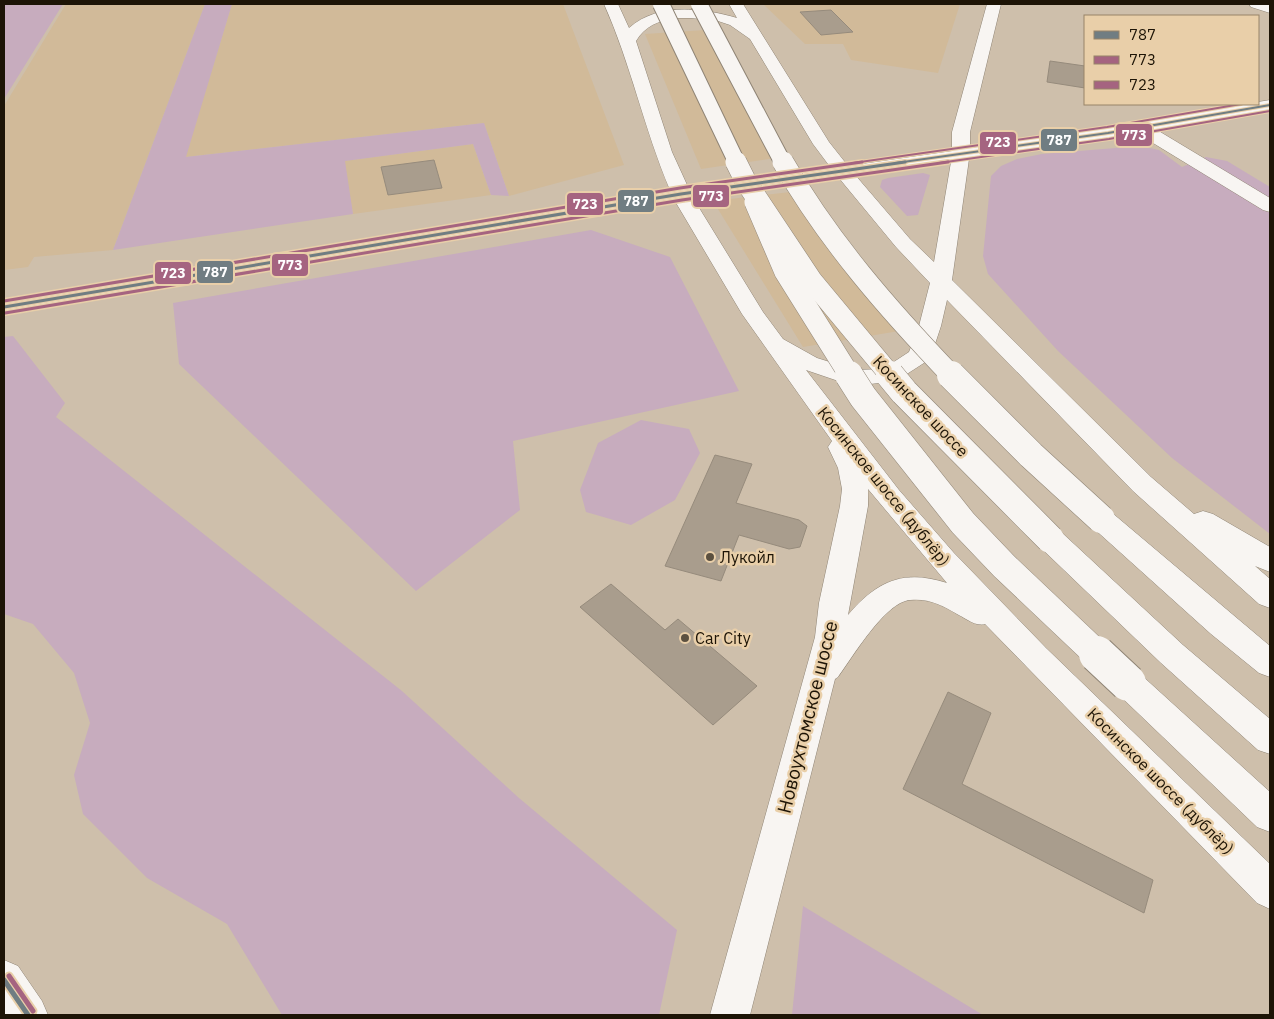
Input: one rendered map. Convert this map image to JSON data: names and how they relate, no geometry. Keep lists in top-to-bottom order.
{
  "streets": {
    "main road": ["Косинское шоссе", "Косинское шоссе (дублёр)", "Новоухтомское шоссе"]
  },
  "crossings": [
    ["Косинское шоссе (дублёр)", "Новоухтомское шоссе"]
  ],
  "places": ["Лукойл", "Car City"],
  "lines": ["transit line 787", "transit line 723", "transit line 773"],
  "legend": ["787", "773", "723"]
}
